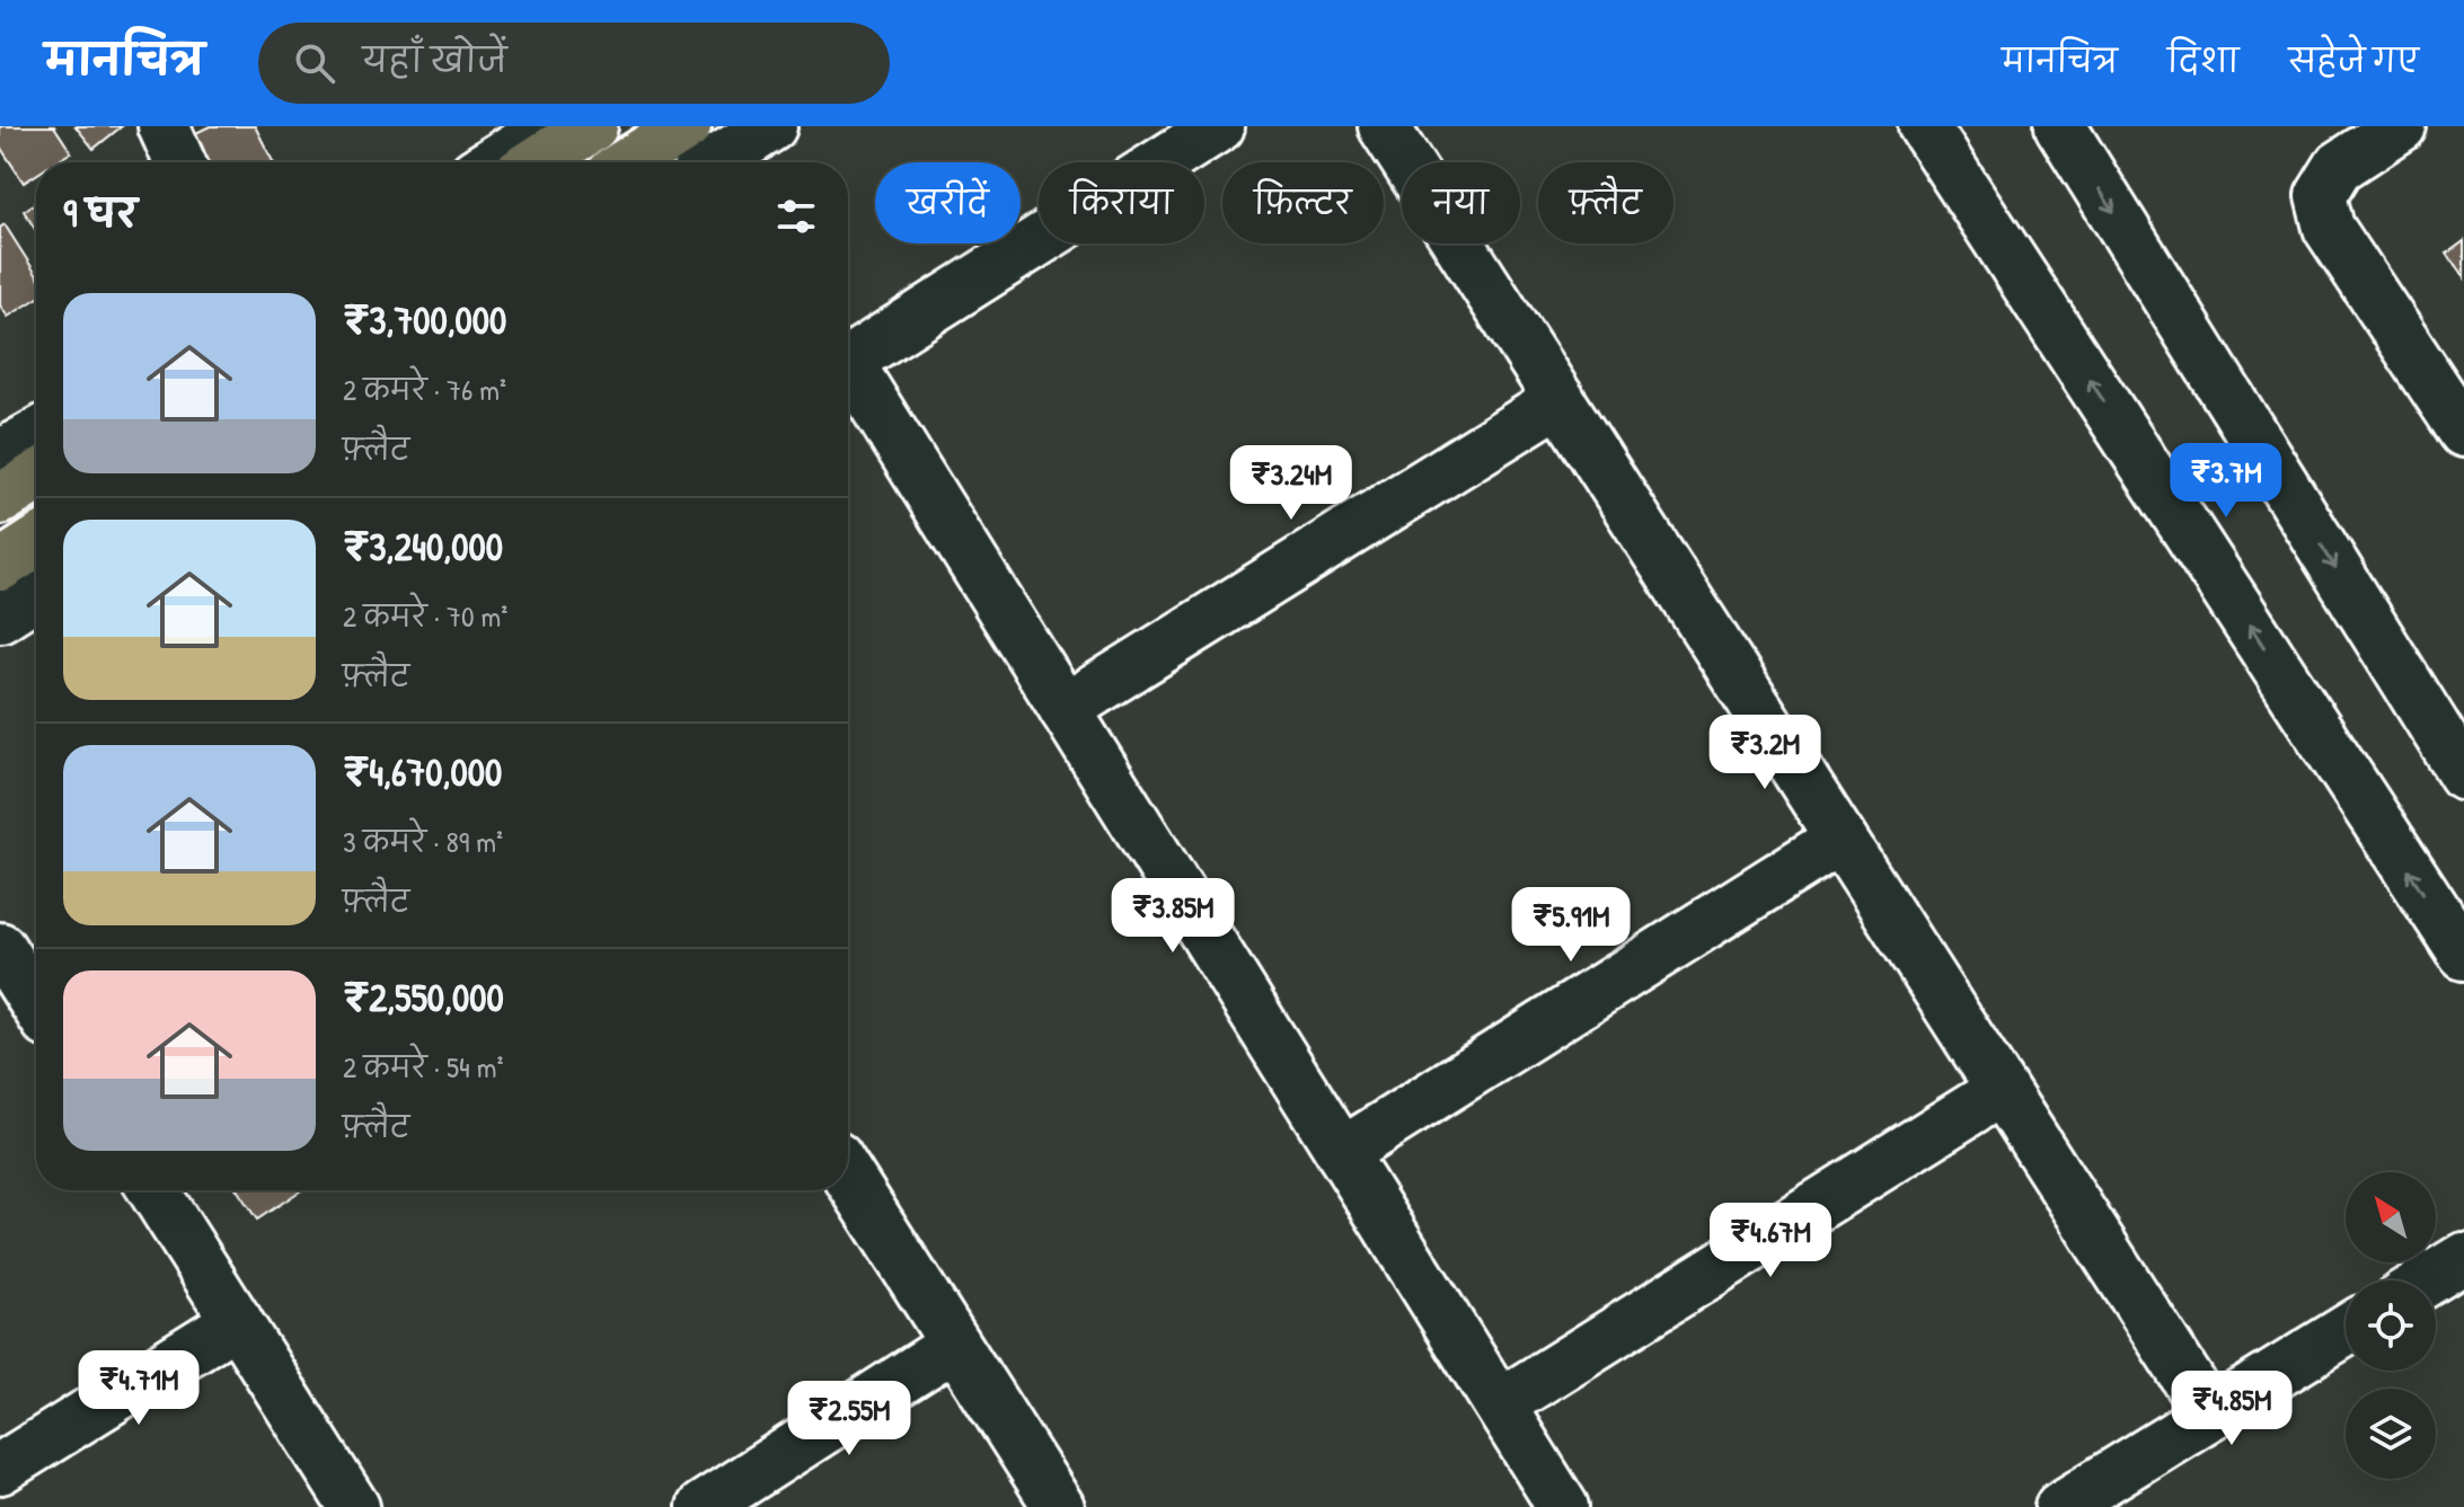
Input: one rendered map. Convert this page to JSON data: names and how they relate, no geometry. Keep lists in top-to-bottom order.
{
  "north": "top left",
  "page": {
    "header": "मानचित्र",
    "search": "यहाँ खोजें",
    "nav": ["मानचित्र", "दिशा", "सहेजे गए"],
    "chip": [
      "खरीदें",
      "किराया",
      "फ़िल्टर",
      "नया",
      "फ़्लैट"
    ],
    "heading": "9 घर",
    "list": [
      {
        "name": "₹3,700,000",
        "note": "2 कमरे · 76 m² · फ़्लैट"
      },
      {
        "name": "₹3,240,000",
        "note": "2 कमरे · 70 m² · फ़्लैट"
      },
      {
        "name": "₹4,670,000",
        "note": "3 कमरे · 89 m² · फ़्लैट"
      },
      {
        "name": "₹2,550,000",
        "note": "2 कमरे · 54 m² · फ़्लैट"
      }
    ],
    "price": [
      "₹3.7M",
      "₹3.24M",
      "₹3.2M",
      "₹3.85M",
      "₹5.91M",
      "₹4.67M",
      "₹4.71M",
      "₹4.85M",
      "₹2.55M"
    ]
  }
}
